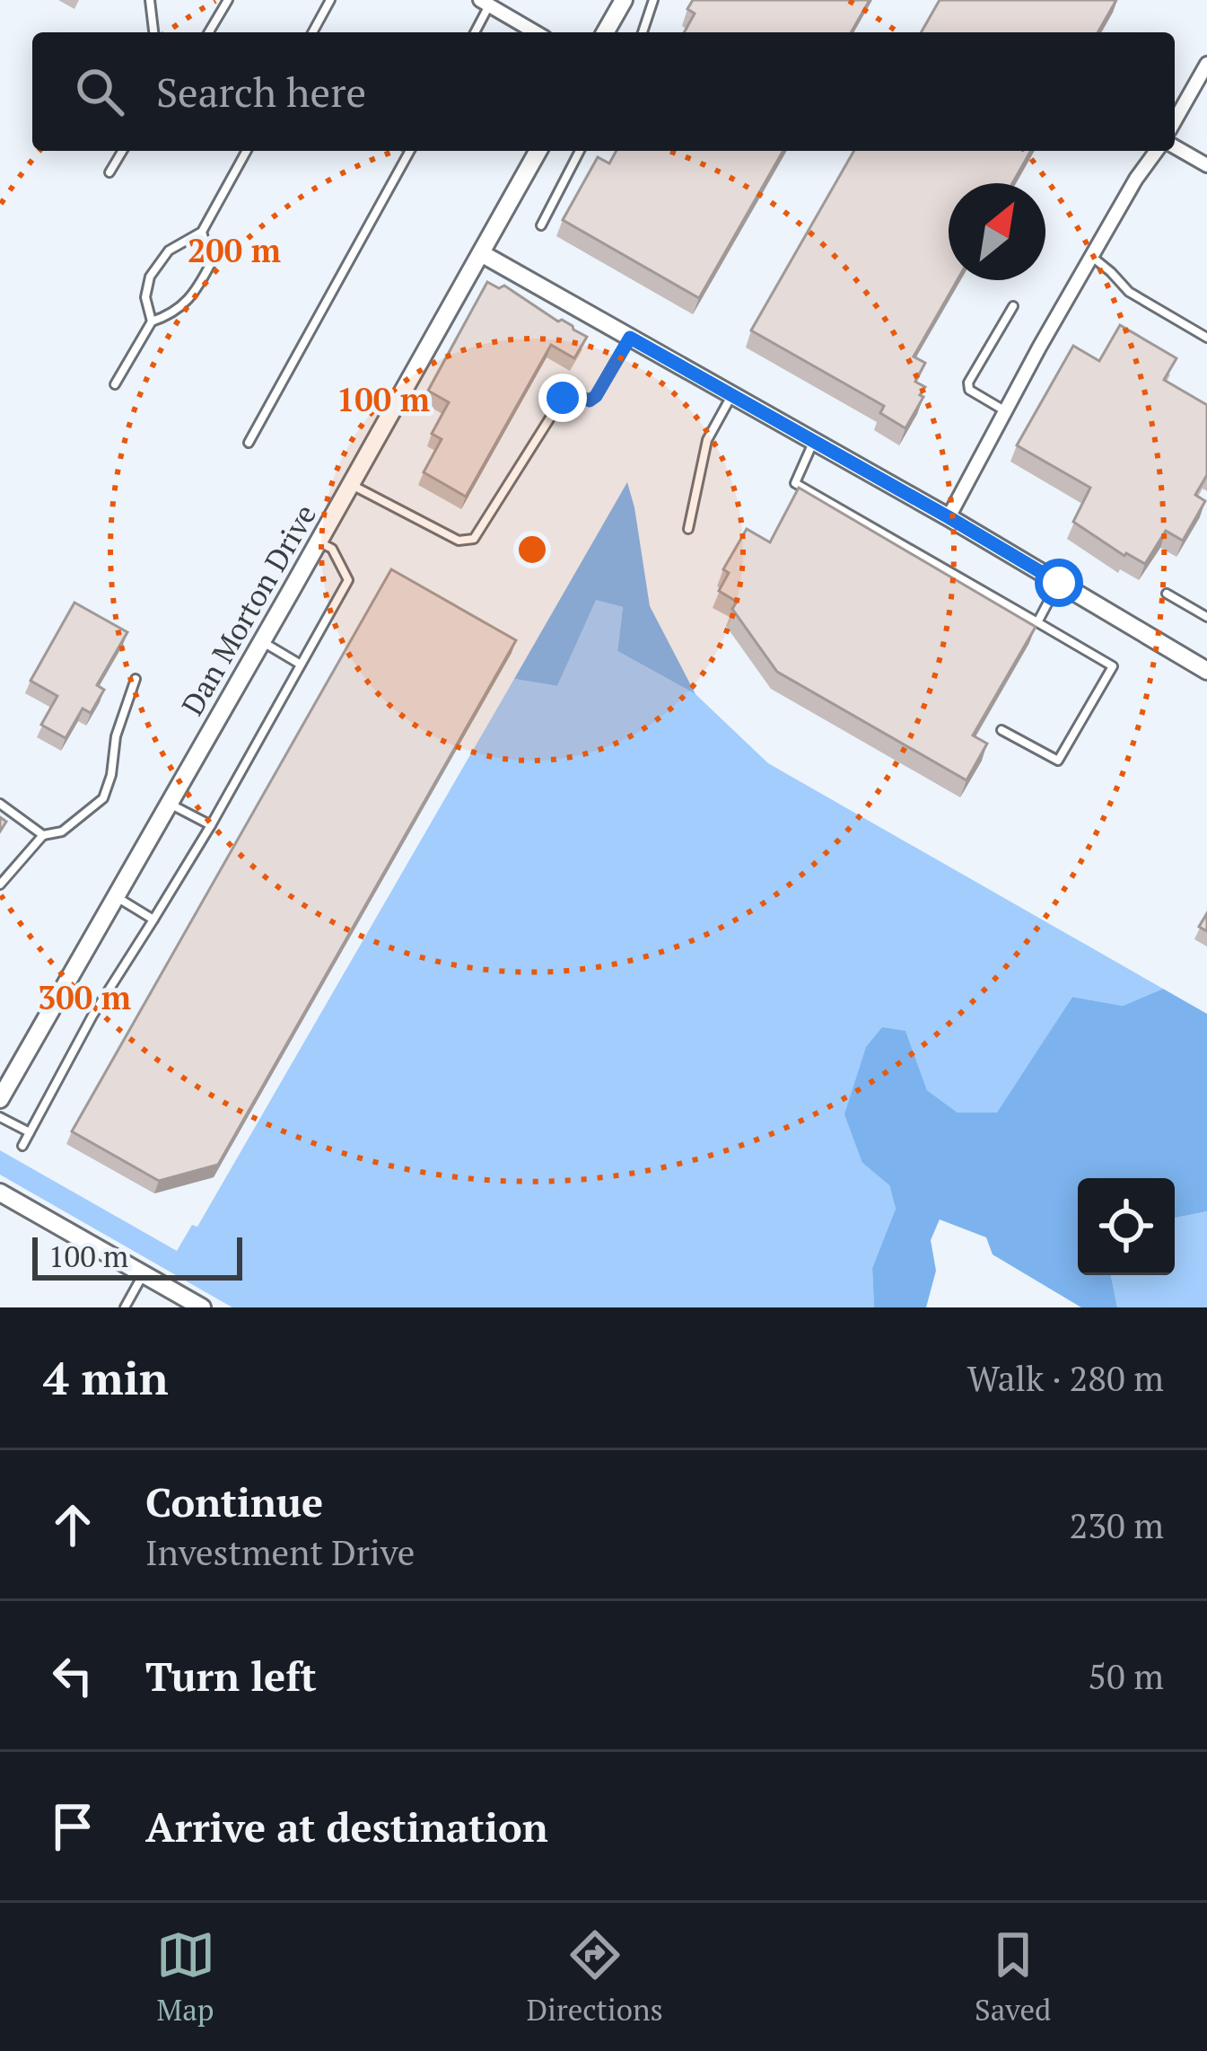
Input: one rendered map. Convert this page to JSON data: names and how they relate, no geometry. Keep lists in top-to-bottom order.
{
  "streets": {
    "street": ["Dan Morton Drive"]
  },
  "scale_bar": "100 m",
  "north": "top right",
  "page": {
    "search": "Search here",
    "scale": "100 m",
    "heading": ["4 min", "Walk · 280 m"],
    "list": [
      ["Continue", "Investment Drive", "230 m"],
      ["Turn left", "50 m"],
      "Arrive at destination"
    ],
    "nav": ["Map", "Directions", "Saved"]
  },
  "rings": ["200 m", "100 m", "300 m"]
}
